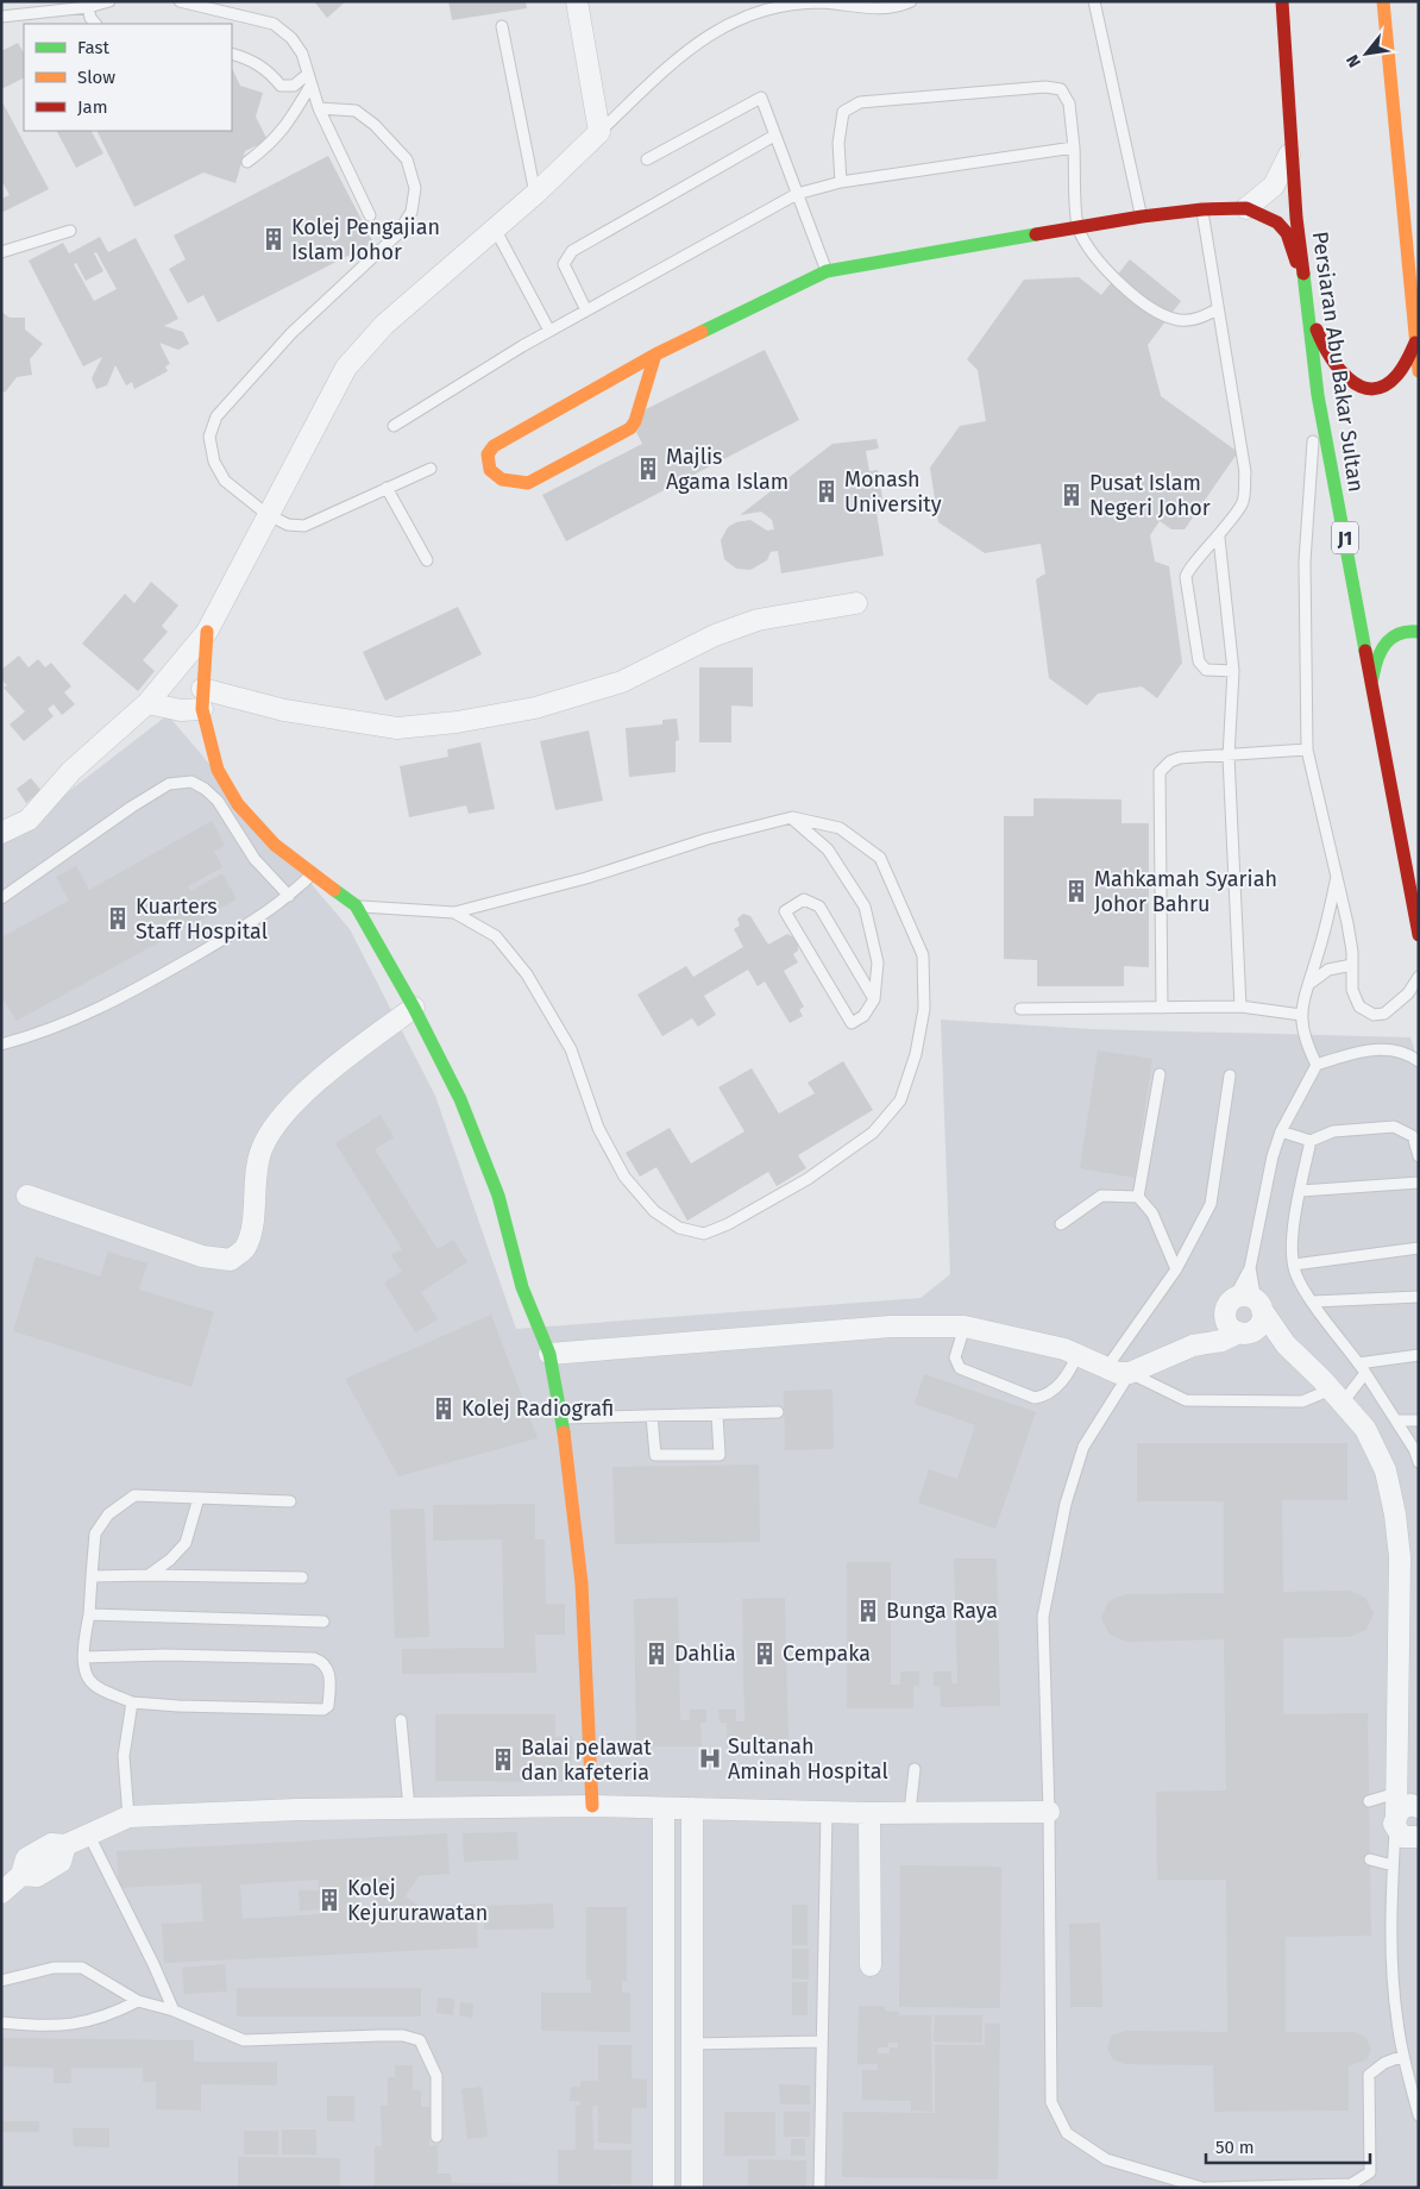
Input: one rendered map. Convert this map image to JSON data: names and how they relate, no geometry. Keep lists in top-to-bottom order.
{
  "streets": {
    "street": ["Persiaran Abu Bakar Sultan", "J1"]
  },
  "places": {
    "building": [
      "Kolej Pengajian Islam Johor",
      "Majlis Agama Islam",
      "Monash University",
      "Pusat Islam Negeri Johor",
      "Mahkamah Syariah Johor Bahru",
      "Kuarters Staff Hospital",
      "Kolej Radiografi",
      "Bunga Raya",
      "Dahlia",
      "Cempaka",
      "Balai pelawat dan kafeteria",
      "Kolej Kejururawatan"
    ],
    "hospital": ["Sultanah Aminah Hospital"]
  },
  "legend": ["Fast", "Slow", "Jam"],
  "scale_bar": "50 m",
  "north": "bottom left"
}
